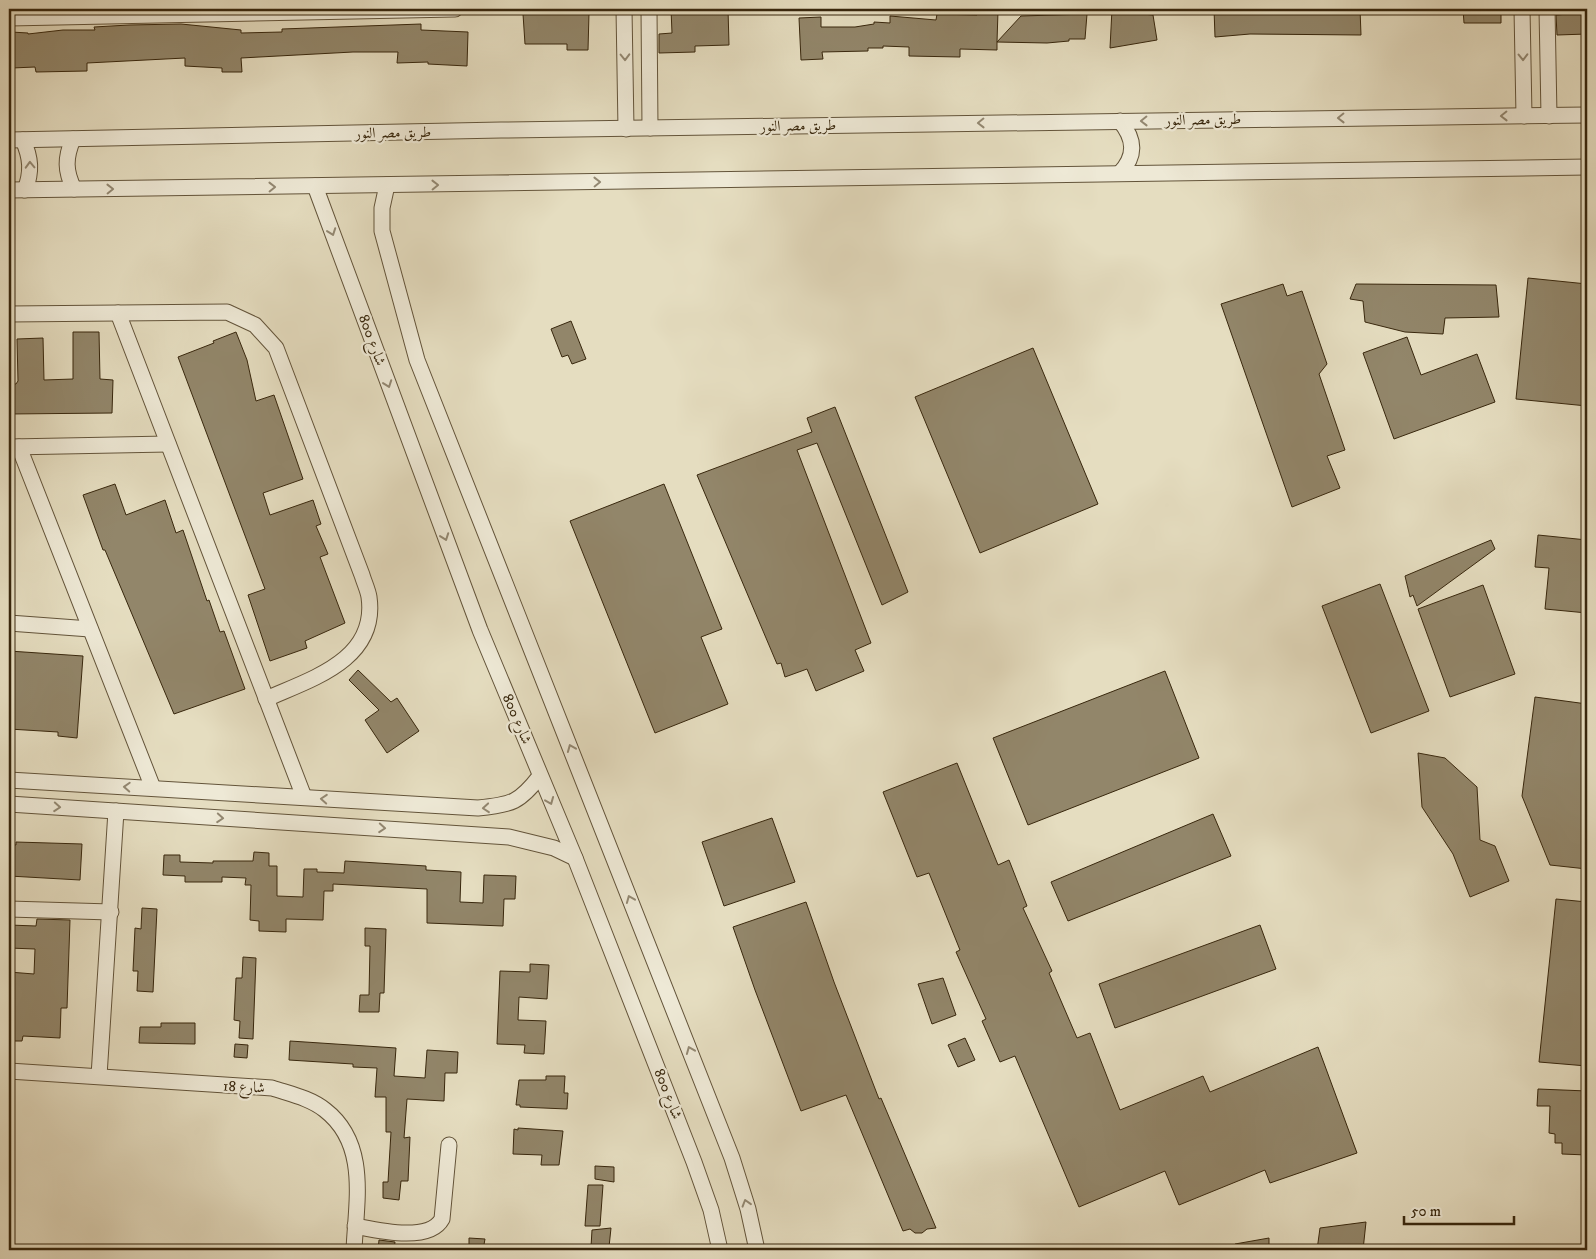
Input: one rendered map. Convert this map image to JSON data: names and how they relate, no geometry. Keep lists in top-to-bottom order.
{
  "streets": {
    "street": ["طريق مصر النور", "شارع 800", "شارع 18"]
  },
  "scale_bar": "50 m"
}
